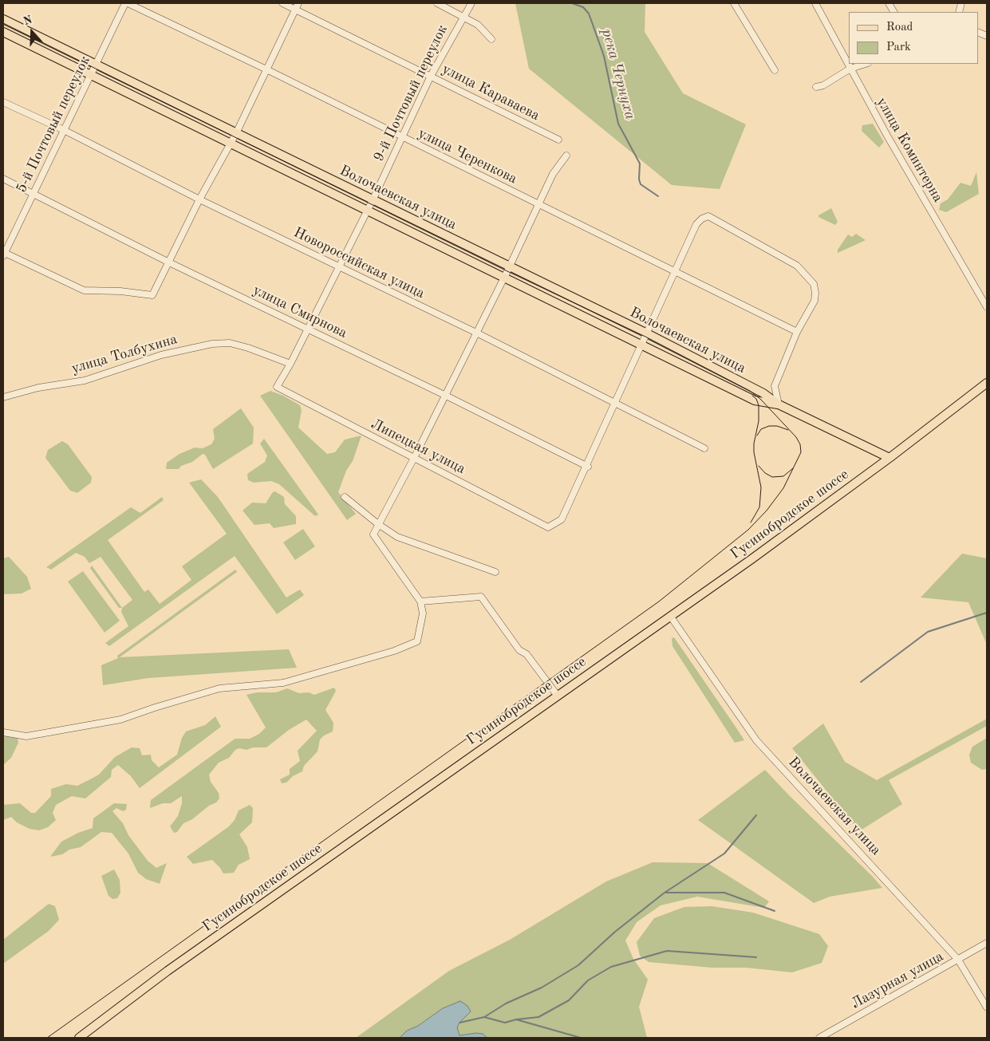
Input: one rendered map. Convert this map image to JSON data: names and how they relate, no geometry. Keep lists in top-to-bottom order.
{
  "streets": {
    "main road": ["Волочаевская улица", "Гусинобродское шоссе"],
    "street": [
      "улица Караваева",
      "9-й Почтовый переулок",
      "5-й Почтовый переулок",
      "улица Коминтерна",
      "улица Черенкова",
      "Новороссийская улица",
      "улица Смирнова",
      "улица Толбухина",
      "Липецкая улица",
      "Лазурная улица"
    ]
  },
  "crossings": [
    ["улица Караваева", "9-й Почтовый переулок"],
    ["9-й Почтовый переулок", "улица Черенкова"],
    ["9-й Почтовый переулок", "Волочаевская улица"],
    ["9-й Почтовый переулок", "Новороссийская улица"],
    ["9-й Почтовый переулок", "улица Смирнова"],
    ["9-й Почтовый переулок", "улица Толбухина"],
    ["9-й Почтовый переулок", "Липецкая улица"],
    ["5-й Почтовый переулок", "улица Черенкова"],
    ["5-й Почтовый переулок", "Волочаевская улица"],
    ["5-й Почтовый переулок", "Новороссийская улица"],
    ["5-й Почтовый переулок", "улица Смирнова"],
    ["Волочаевская улица", "Гусинобродское шоссе"],
    ["Волочаевская улица", "Лазурная улица"],
    ["улица Смирнова", "Липецкая улица"]
  ],
  "water": ["река Чернуха"],
  "legend": ["Road", "Park"],
  "north": "top"
}
